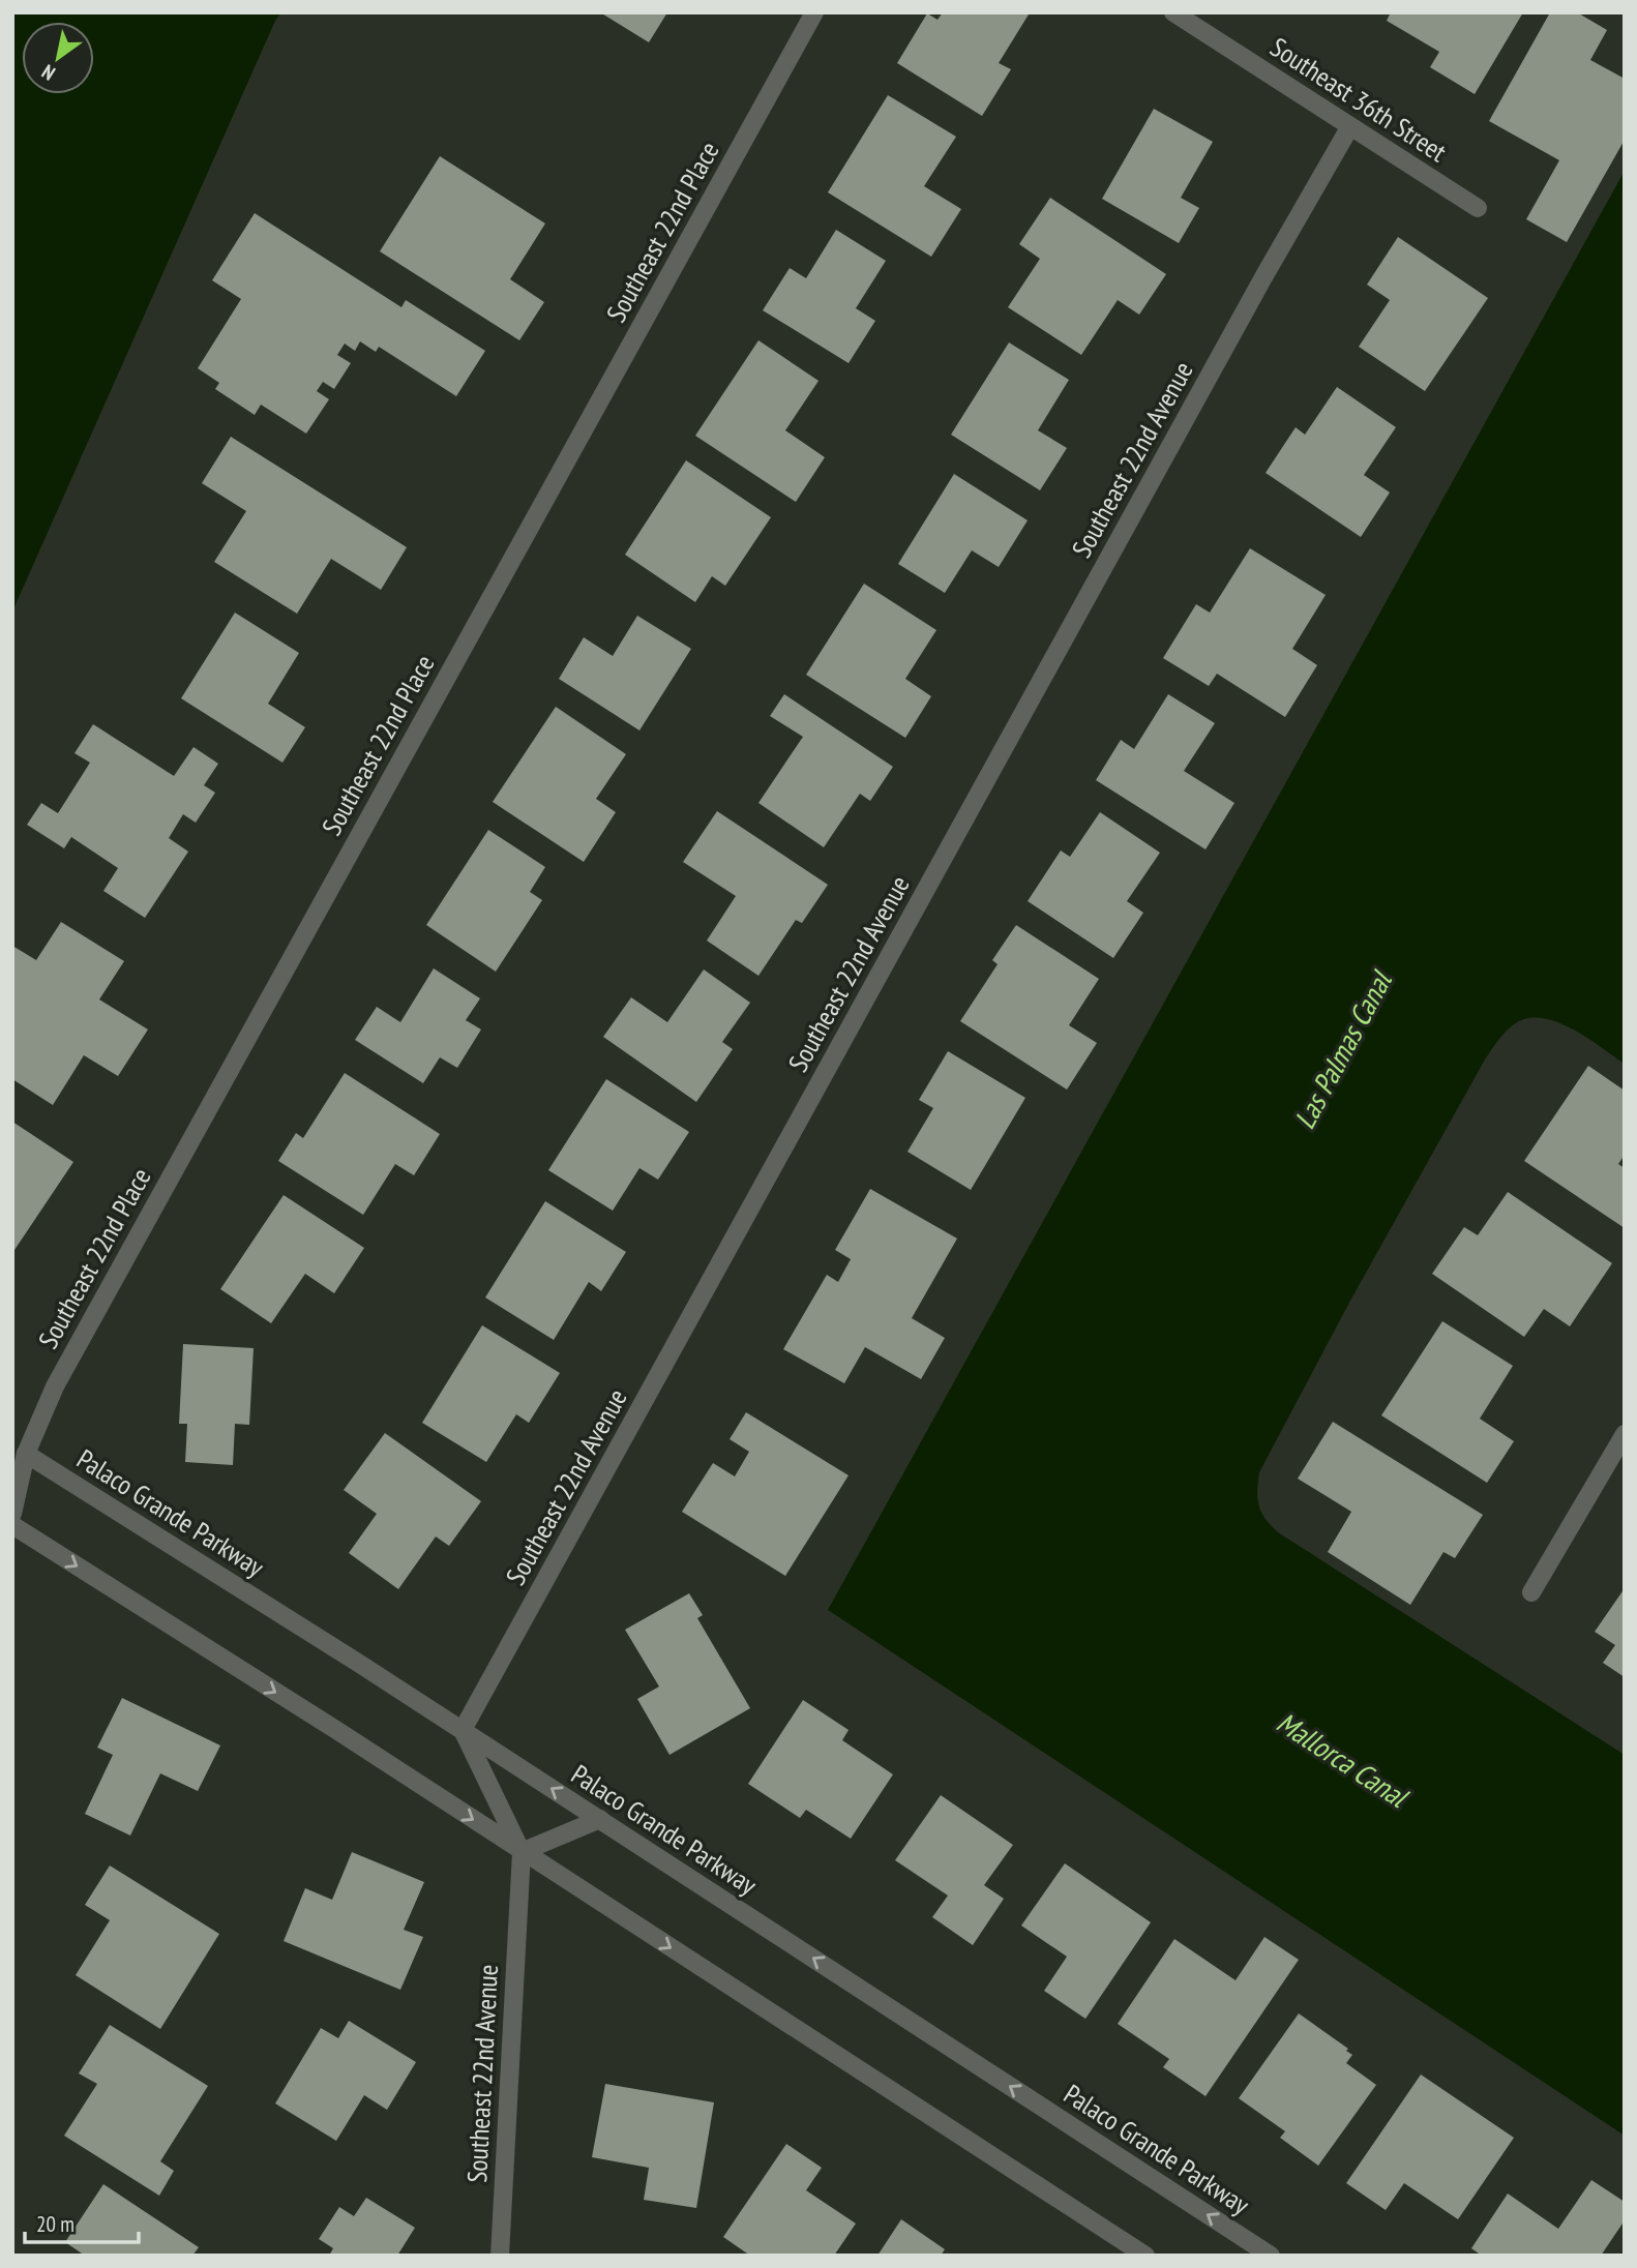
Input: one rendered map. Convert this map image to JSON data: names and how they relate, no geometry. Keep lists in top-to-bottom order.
{
  "streets": {
    "street": [
      "Southeast 36th Street",
      "Southeast 22nd Place",
      "Southeast 22nd Avenue",
      "Palaco Grande Parkway"
    ]
  },
  "crossings": [
    ["Southeast 36th Street", "Southeast 22nd Avenue"],
    ["Southeast 22nd Place", "Palaco Grande Parkway"],
    ["Southeast 22nd Avenue", "Palaco Grande Parkway"]
  ],
  "water": ["Las Palmas Canal", "Mallorca Canal"],
  "scale_bar": "20 m",
  "north": "bottom left"
}
